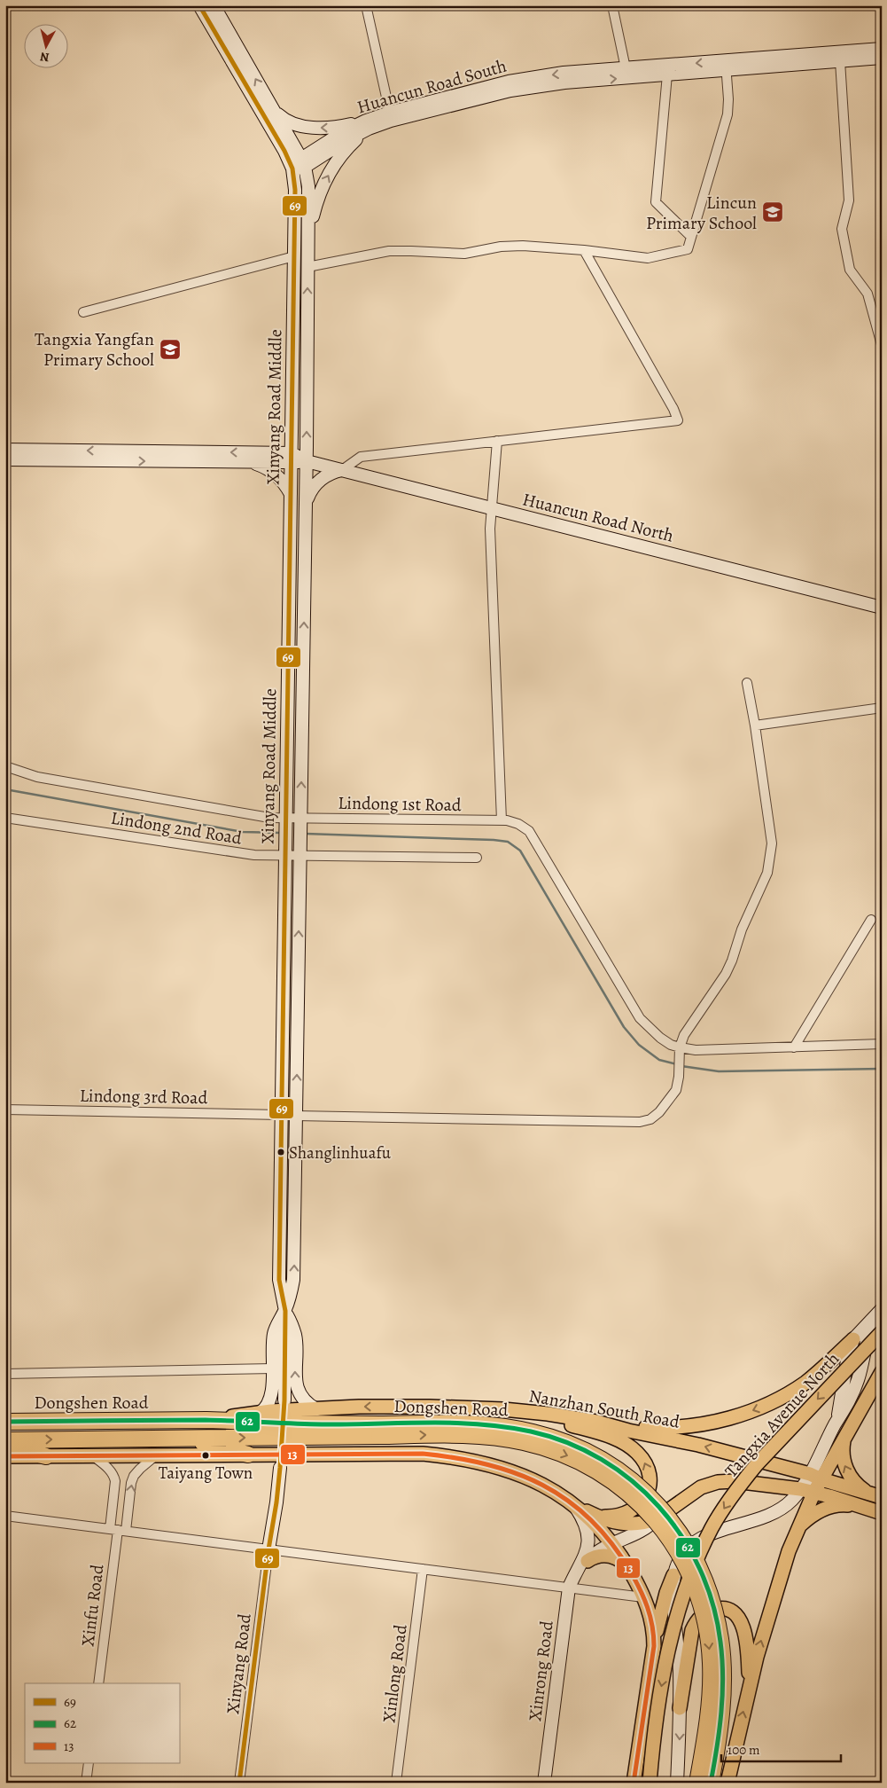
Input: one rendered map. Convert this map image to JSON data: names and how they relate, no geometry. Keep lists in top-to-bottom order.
{
  "streets": {
    "highway": ["Dongshen Road"],
    "main road": [
      "Huancun Road South",
      "Xinyang Road Middle",
      "Huancun Road North",
      "Nanzhan South Road",
      "Tangxia Avenue North",
      "Xinrong Road"
    ],
    "street": [
      "Lindong 1st Road",
      "Lindong 2nd Road",
      "Lindong 3rd Road",
      "Xinfu Road",
      "Xinyang Road",
      "Xinlong Road"
    ]
  },
  "crossings": [
    ["Huancun Road South", "Xinyang Road Middle"],
    ["Xinyang Road Middle", "Huancun Road North"],
    ["Xinyang Road Middle", "Lindong 1st Road"],
    ["Xinyang Road Middle", "Lindong 2nd Road"],
    ["Xinyang Road Middle", "Lindong 3rd Road"],
    ["Dongshen Road", "Nanzhan South Road"]
  ],
  "one_way": ["Dongshen Road"],
  "places": {
    "school or university": ["Lincun Primary School", "Tangxia Yangfan Primary School"],
    "other": ["Shanglinhuafu", "Taiyang Town"]
  },
  "lines": ["transit line 69", "transit line 62", "transit line 13"],
  "legend": ["69", "62", "13"],
  "scale_bar": "100 m",
  "north": "bottom"
}
